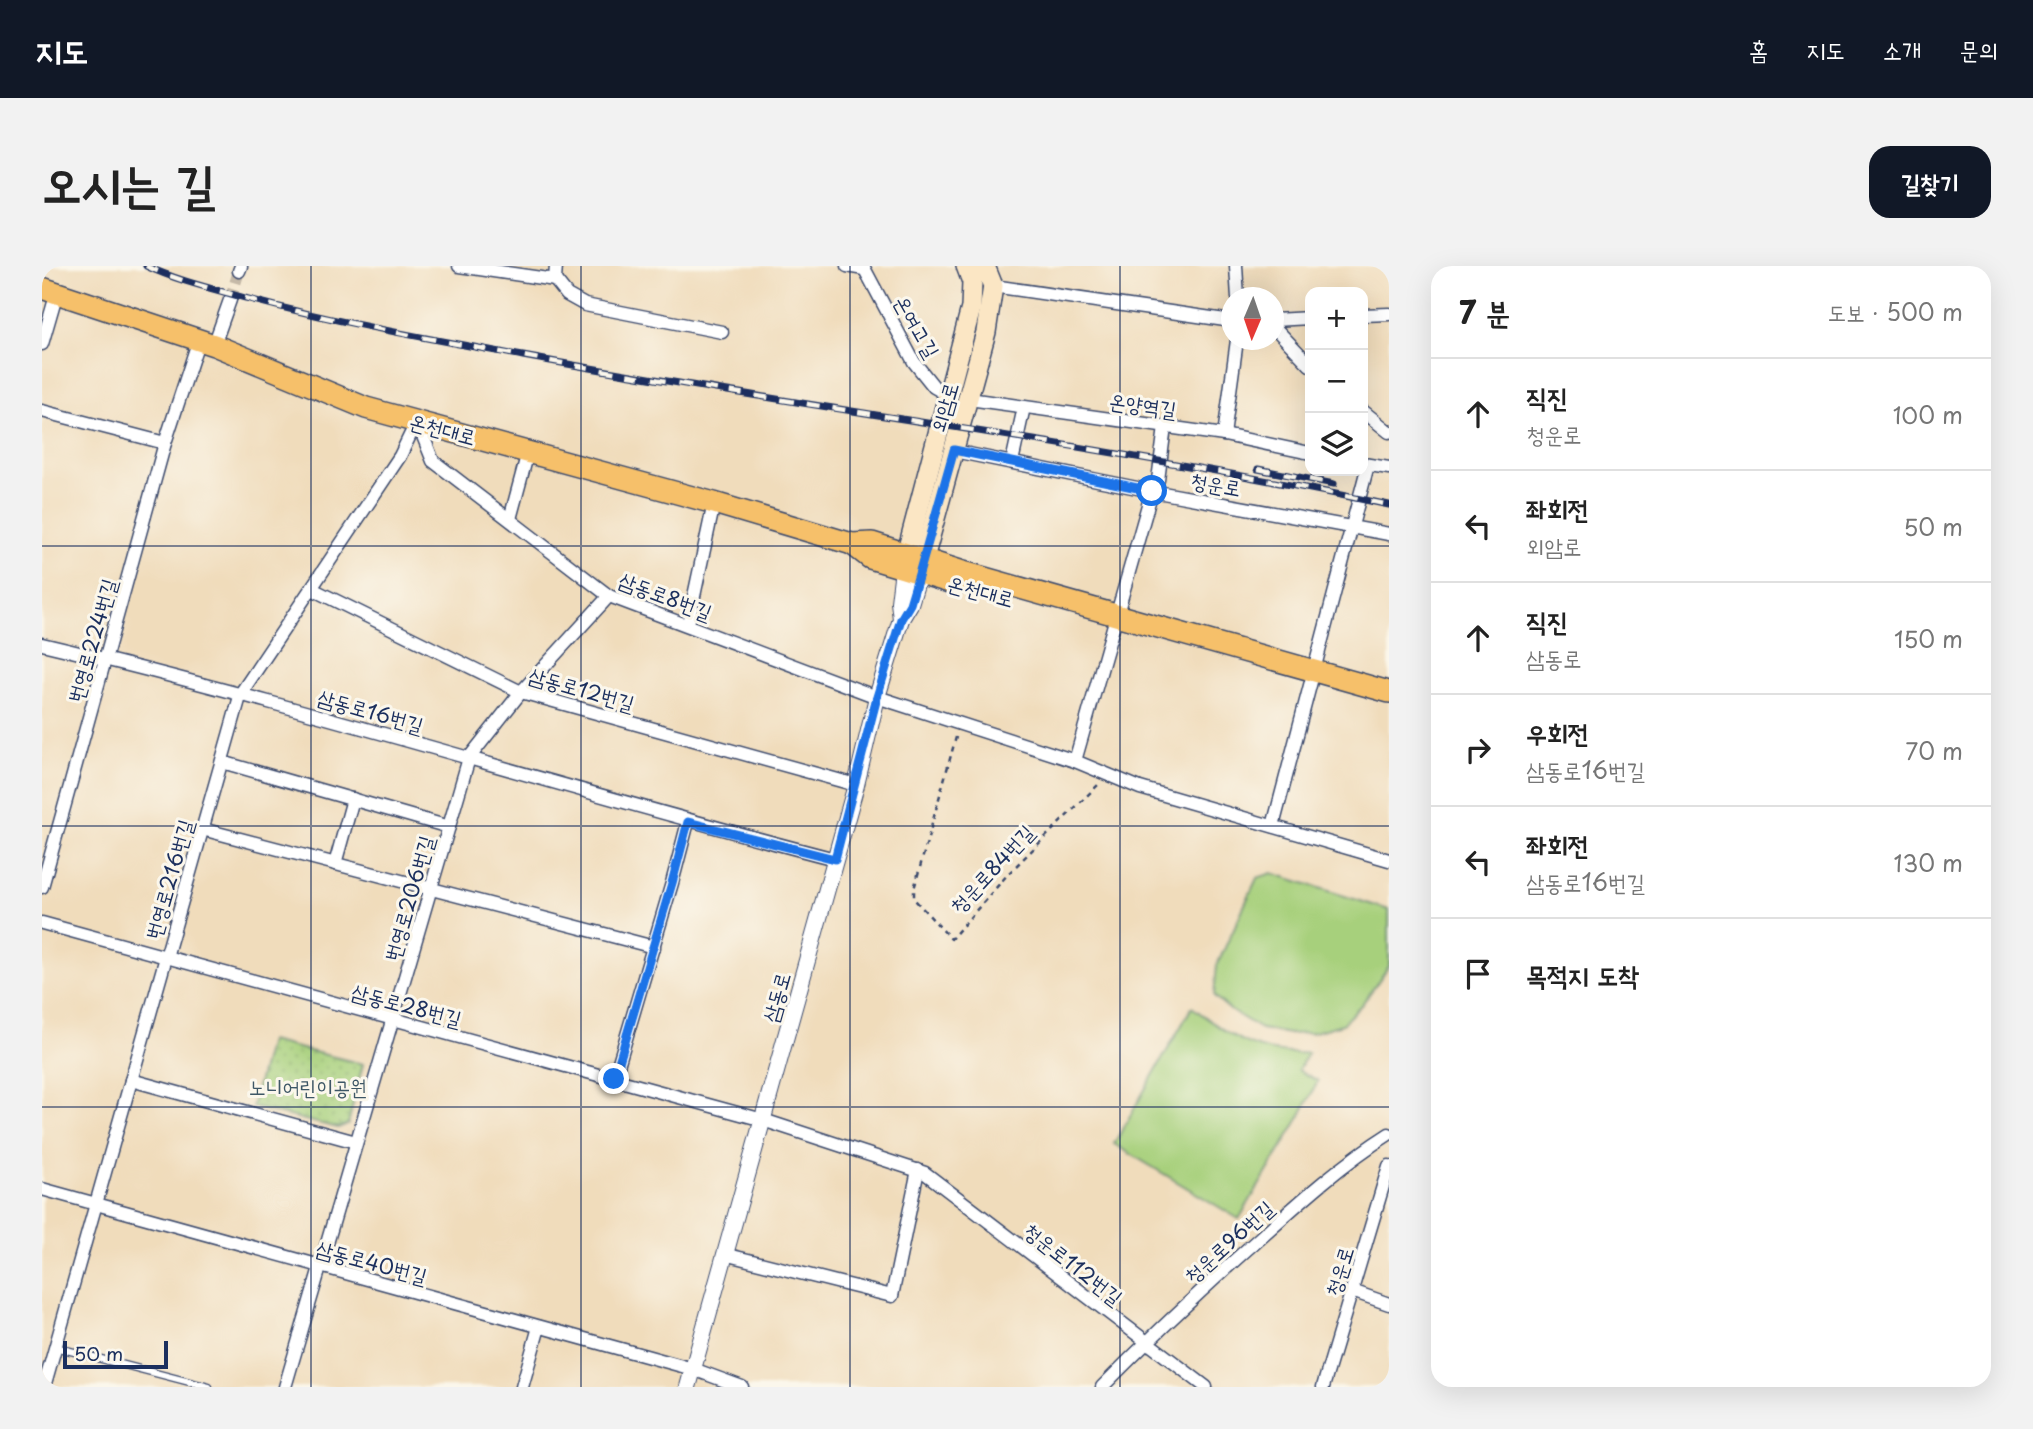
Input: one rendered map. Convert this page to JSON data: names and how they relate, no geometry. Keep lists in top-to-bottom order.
{
  "streets": {
    "main road": ["외암로", "온천대로"],
    "street": [
      "온여고길",
      "온양역길",
      "청운로",
      "삼동로8번길",
      "번영로224번길",
      "삼동로12번길",
      "삼동로16번길",
      "번영로216번길",
      "번영로206번길",
      "삼동로",
      "삼동로28번길",
      "청운로96번길",
      "삼동로40번길",
      "청운로112번길"
    ],
    "path": ["청운로84번길"]
  },
  "crossings": [
    ["온여고길", "온양역길"],
    ["온여고길", "외암로"],
    ["온양역길", "외암로"],
    ["외암로", "온천대로"],
    ["외암로", "청운로"],
    ["외암로", "삼동로"],
    ["온천대로", "삼동로8번길"],
    ["온천대로", "번영로224번길"],
    ["온천대로", "번영로216번길"],
    ["온천대로", "삼동로"],
    ["삼동로8번길", "번영로216번길"],
    ["삼동로8번길", "번영로206번길"],
    ["삼동로8번길", "삼동로"],
    ["번영로224번길", "삼동로16번길"],
    ["삼동로12번길", "번영로216번길"],
    ["삼동로12번길", "번영로206번길"],
    ["삼동로12번길", "삼동로"],
    ["삼동로16번길", "번영로216번길"],
    ["삼동로16번길", "번영로206번길"],
    ["삼동로16번길", "삼동로"],
    ["번영로216번길", "번영로206번길"],
    ["번영로216번길", "삼동로28번길"],
    ["번영로216번길", "삼동로40번길"],
    ["번영로206번길", "삼동로28번길"],
    ["번영로206번길", "삼동로40번길"],
    ["삼동로", "삼동로28번길"],
    ["삼동로", "삼동로40번길"],
    ["삼동로", "청운로112번길"],
    ["삼동로28번길", "청운로112번길"],
    ["청운로96번길", "청운로112번길"]
  ],
  "parks": ["노니어린이공원"],
  "scale_bar": "50 m",
  "north": "bottom",
  "page": {
    "header": "지도",
    "nav": [
      "홈",
      "지도",
      "소개",
      "문의"
    ],
    "title": "오시는 길",
    "buttons": "길찾기",
    "heading": ["7 분", "도보 · 500 m"],
    "map_buttons": ["+", "−"],
    "list": [
      ["직진", "청운로", "100 m"],
      ["좌회전", "외암로", "50 m"],
      ["직진", "삼동로", "150 m"],
      ["우회전", "삼동로16번길", "70 m"],
      ["좌회전", "삼동로16번길", "130 m"],
      "목적지 도착"
    ],
    "scale": "50 m"
  }
}
